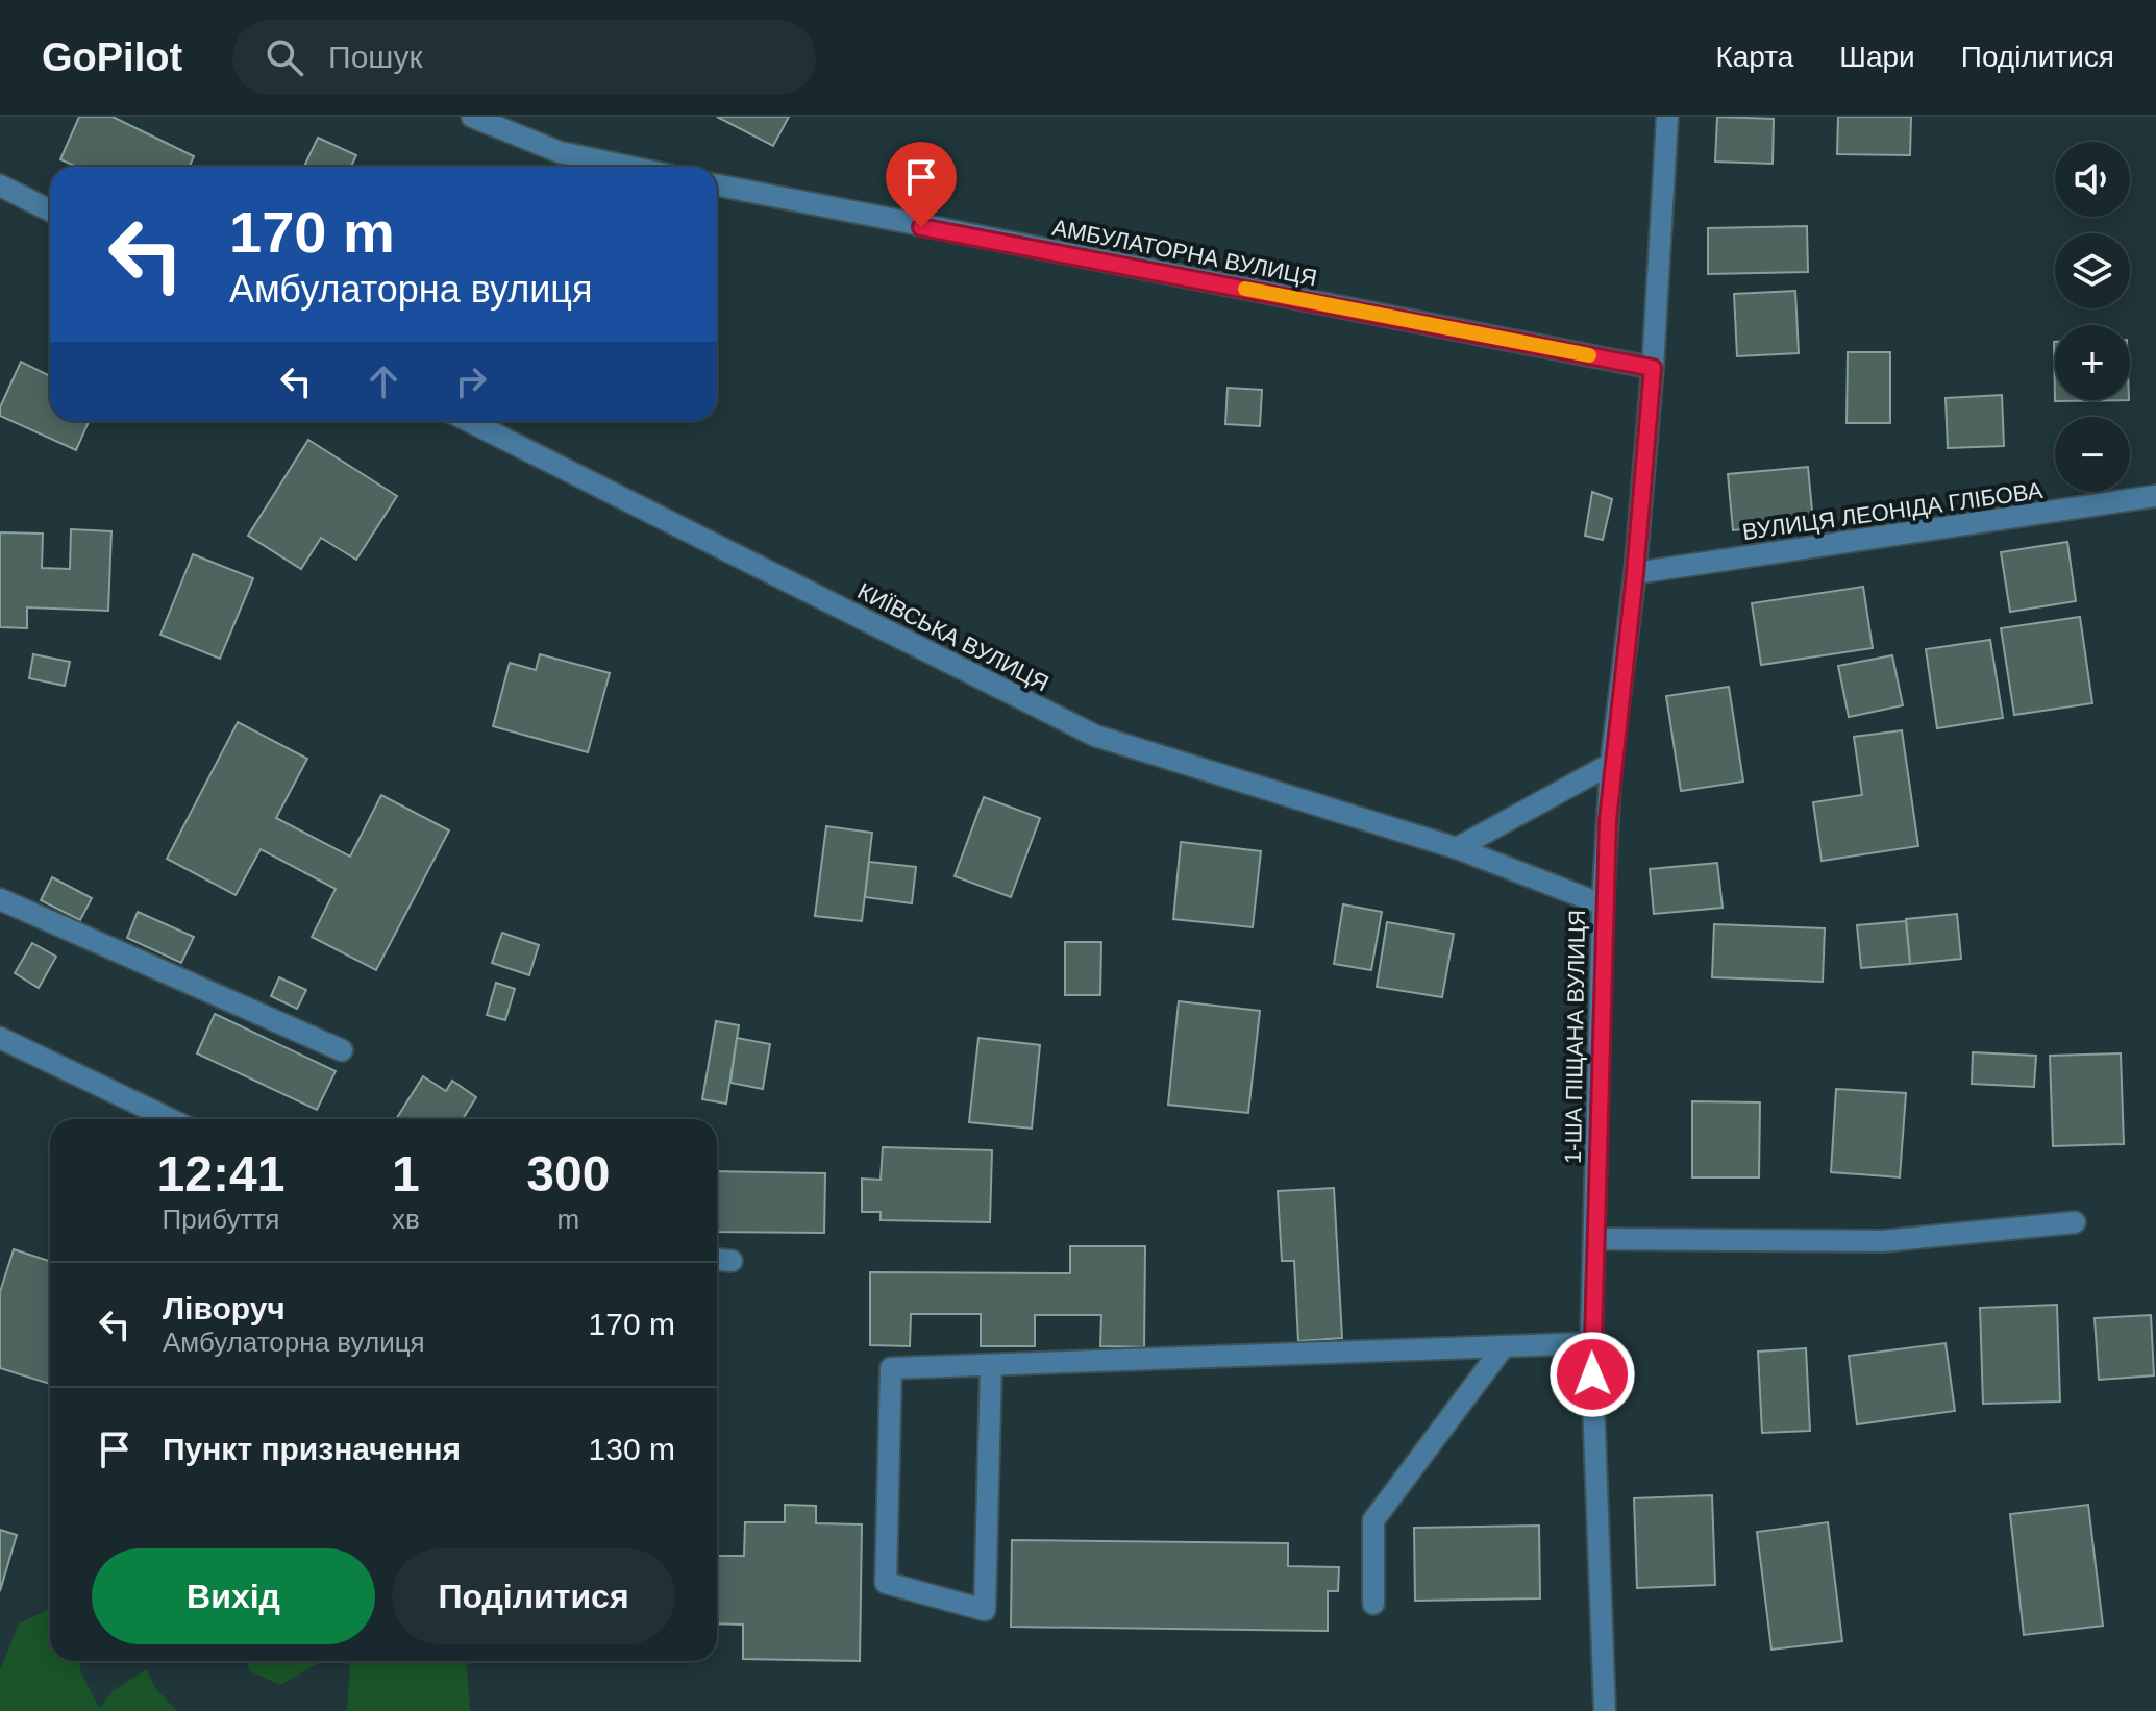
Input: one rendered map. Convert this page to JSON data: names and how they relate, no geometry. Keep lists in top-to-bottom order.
{
  "streets": {
    "street": [
      "АМБУЛАТОРНА ВУЛИЦЯ",
      "ВУЛИЦЯ ЛЕОНІДА ГЛІБОВА",
      "КИЇВСЬКА ВУЛИЦЯ",
      "1-ША ПІЩАНА ВУЛИЦЯ"
    ]
  },
  "crossings": [
    ["АМБУЛАТОРНА ВУЛИЦЯ", "1-ША ПІЩАНА ВУЛИЦЯ"],
    ["ВУЛИЦЯ ЛЕОНІДА ГЛІБОВА", "1-ША ПІЩАНА ВУЛИЦЯ"],
    ["КИЇВСЬКА ВУЛИЦЯ", "1-ША ПІЩАНА ВУЛИЦЯ"]
  ],
  "page": {
    "header": "GoPilot",
    "search": "Пошук",
    "nav": ["Карта", "Шари", "Поділитися"],
    "map_buttons": ["+", "−"],
    "turn": ["170 m", "Амбулаторна вулиця"],
    "eta": [
      "12:41",
      "Прибуття",
      "1",
      "хв",
      "300",
      "m"
    ],
    "list": [
      {
        "name": "Ліворуч",
        "note": "Амбулаторна вулиця",
        "value": "170 m"
      },
      {
        "name": "Пункт призначення",
        "value": "130 m"
      }
    ],
    "buttons": ["Вихід", "Поділитися"]
  }
}
